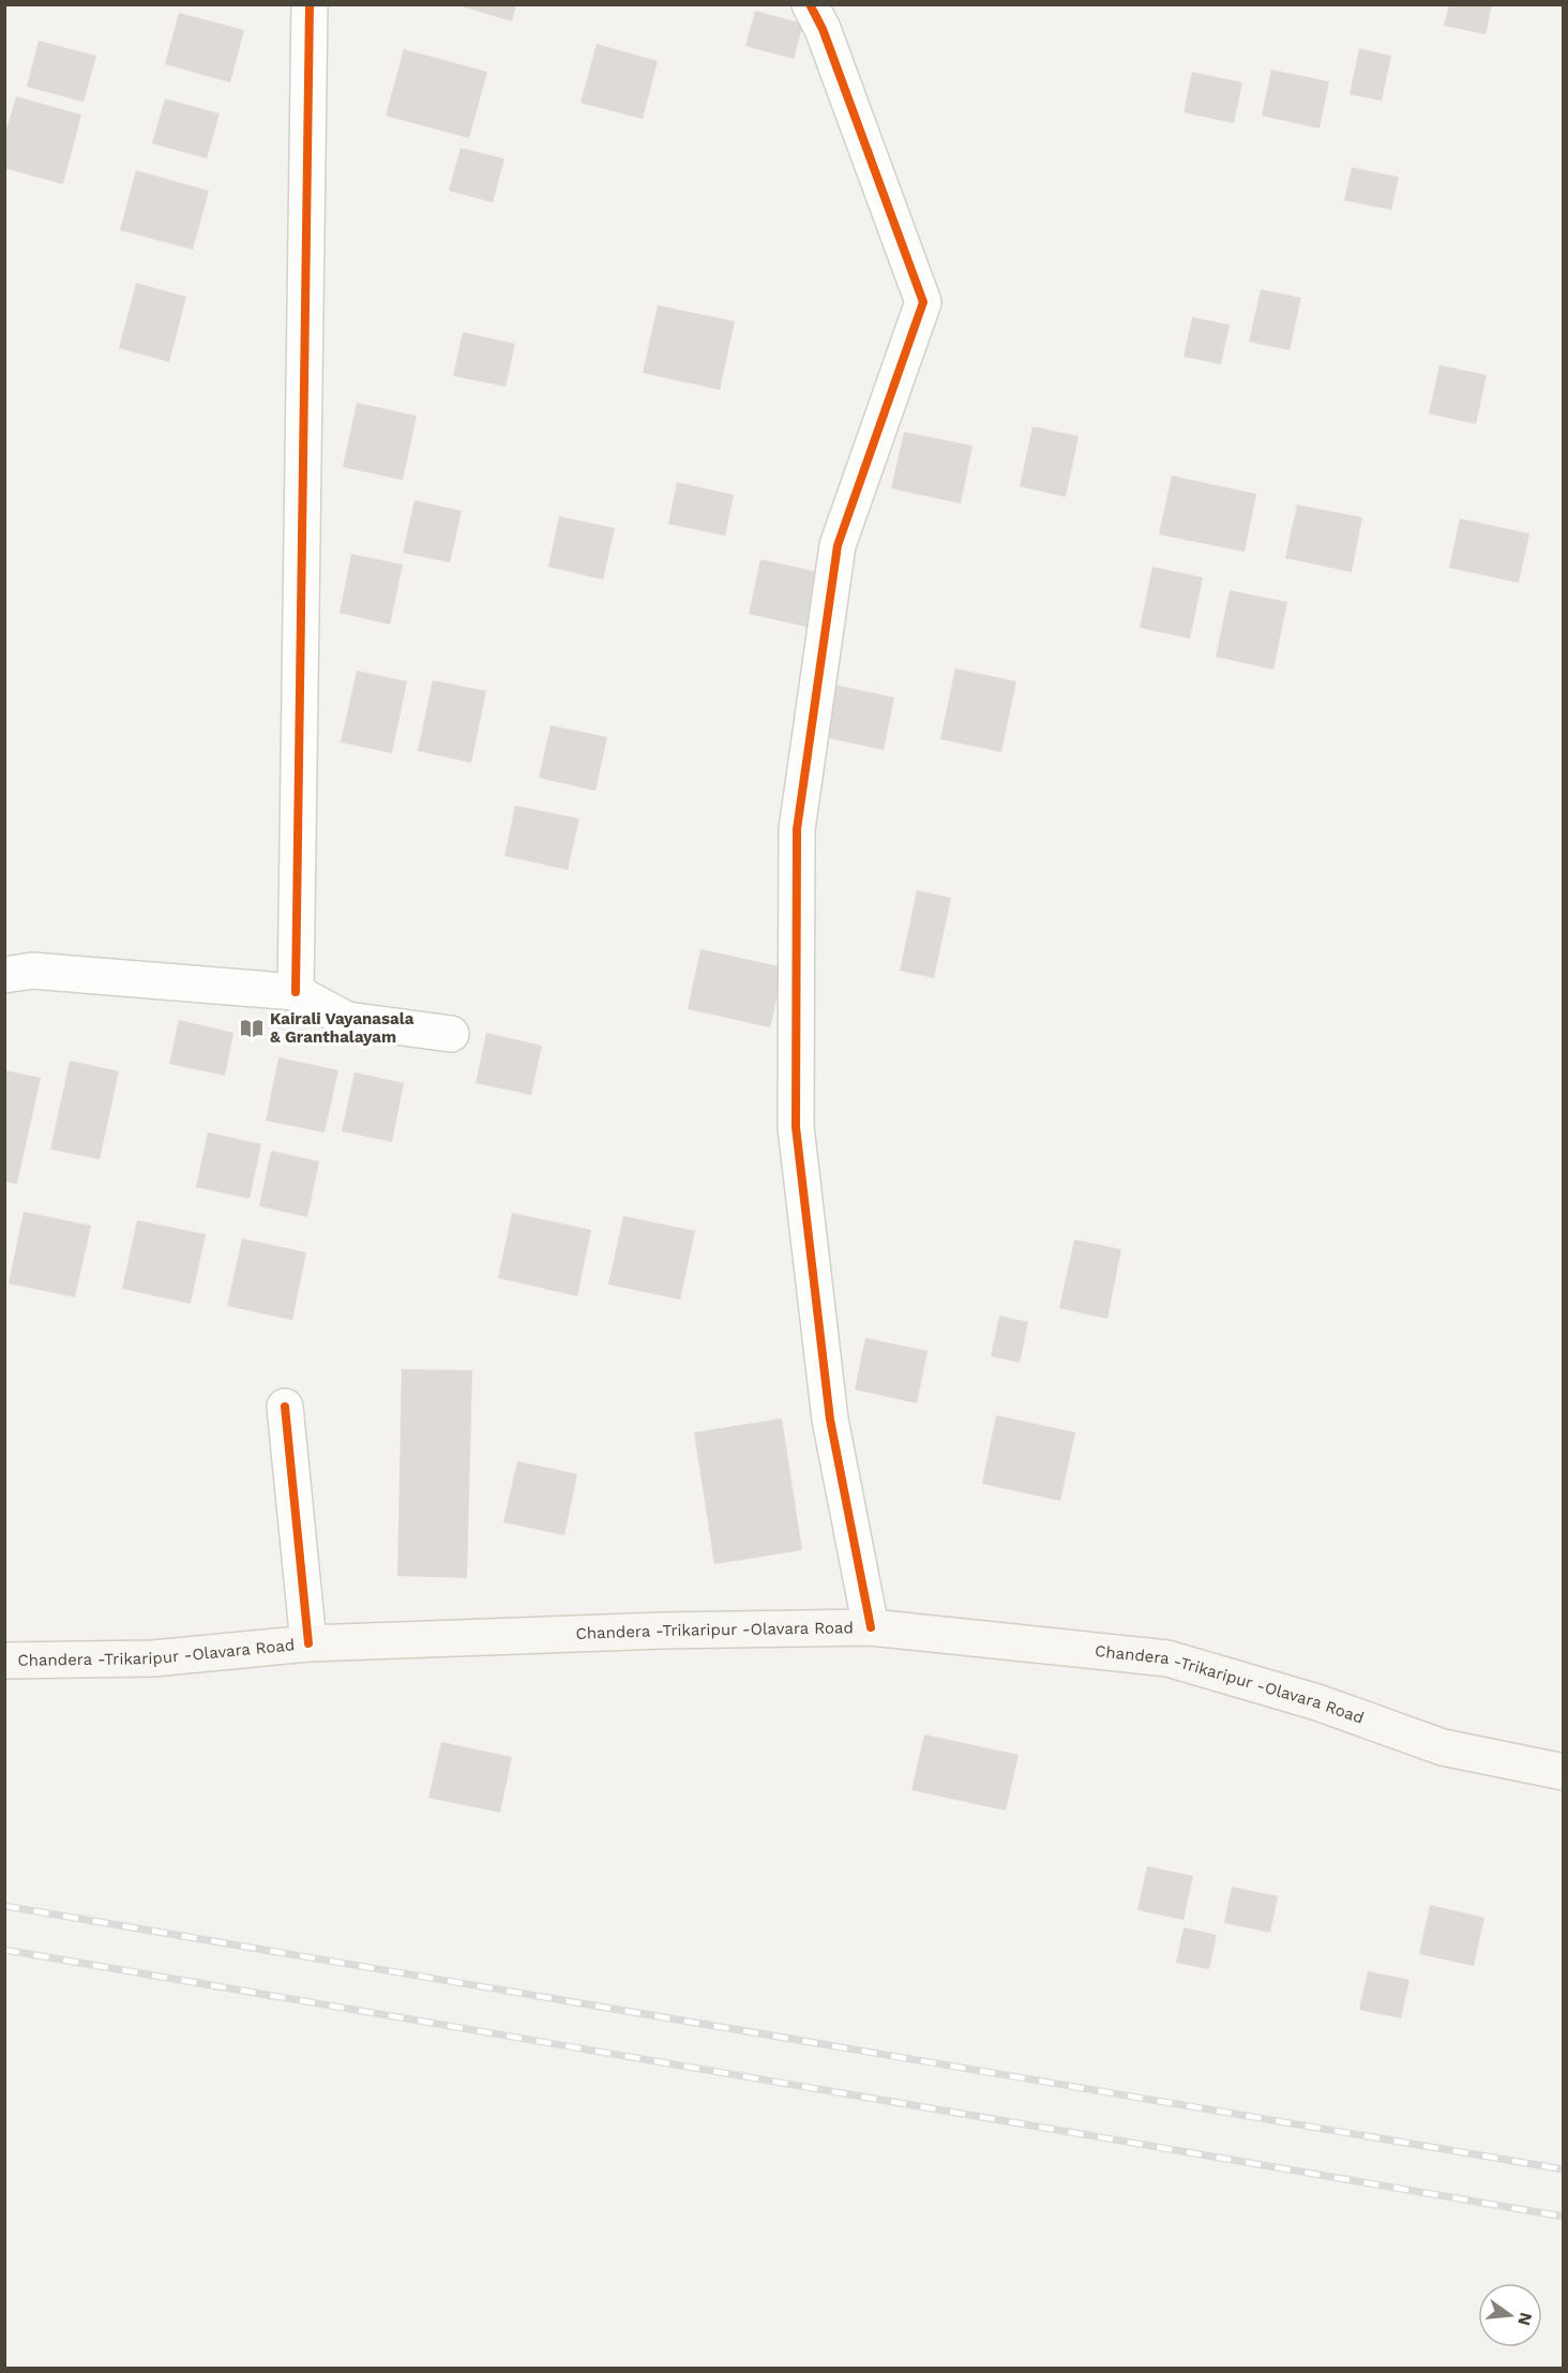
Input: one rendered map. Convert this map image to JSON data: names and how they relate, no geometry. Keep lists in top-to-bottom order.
{
  "streets": {
    "main road": ["Chandera -Trikaripur -Olavara Road"]
  },
  "places": {
    "library": ["Kairali Vayanasala & Granthalayam"]
  },
  "north": "right"
}
